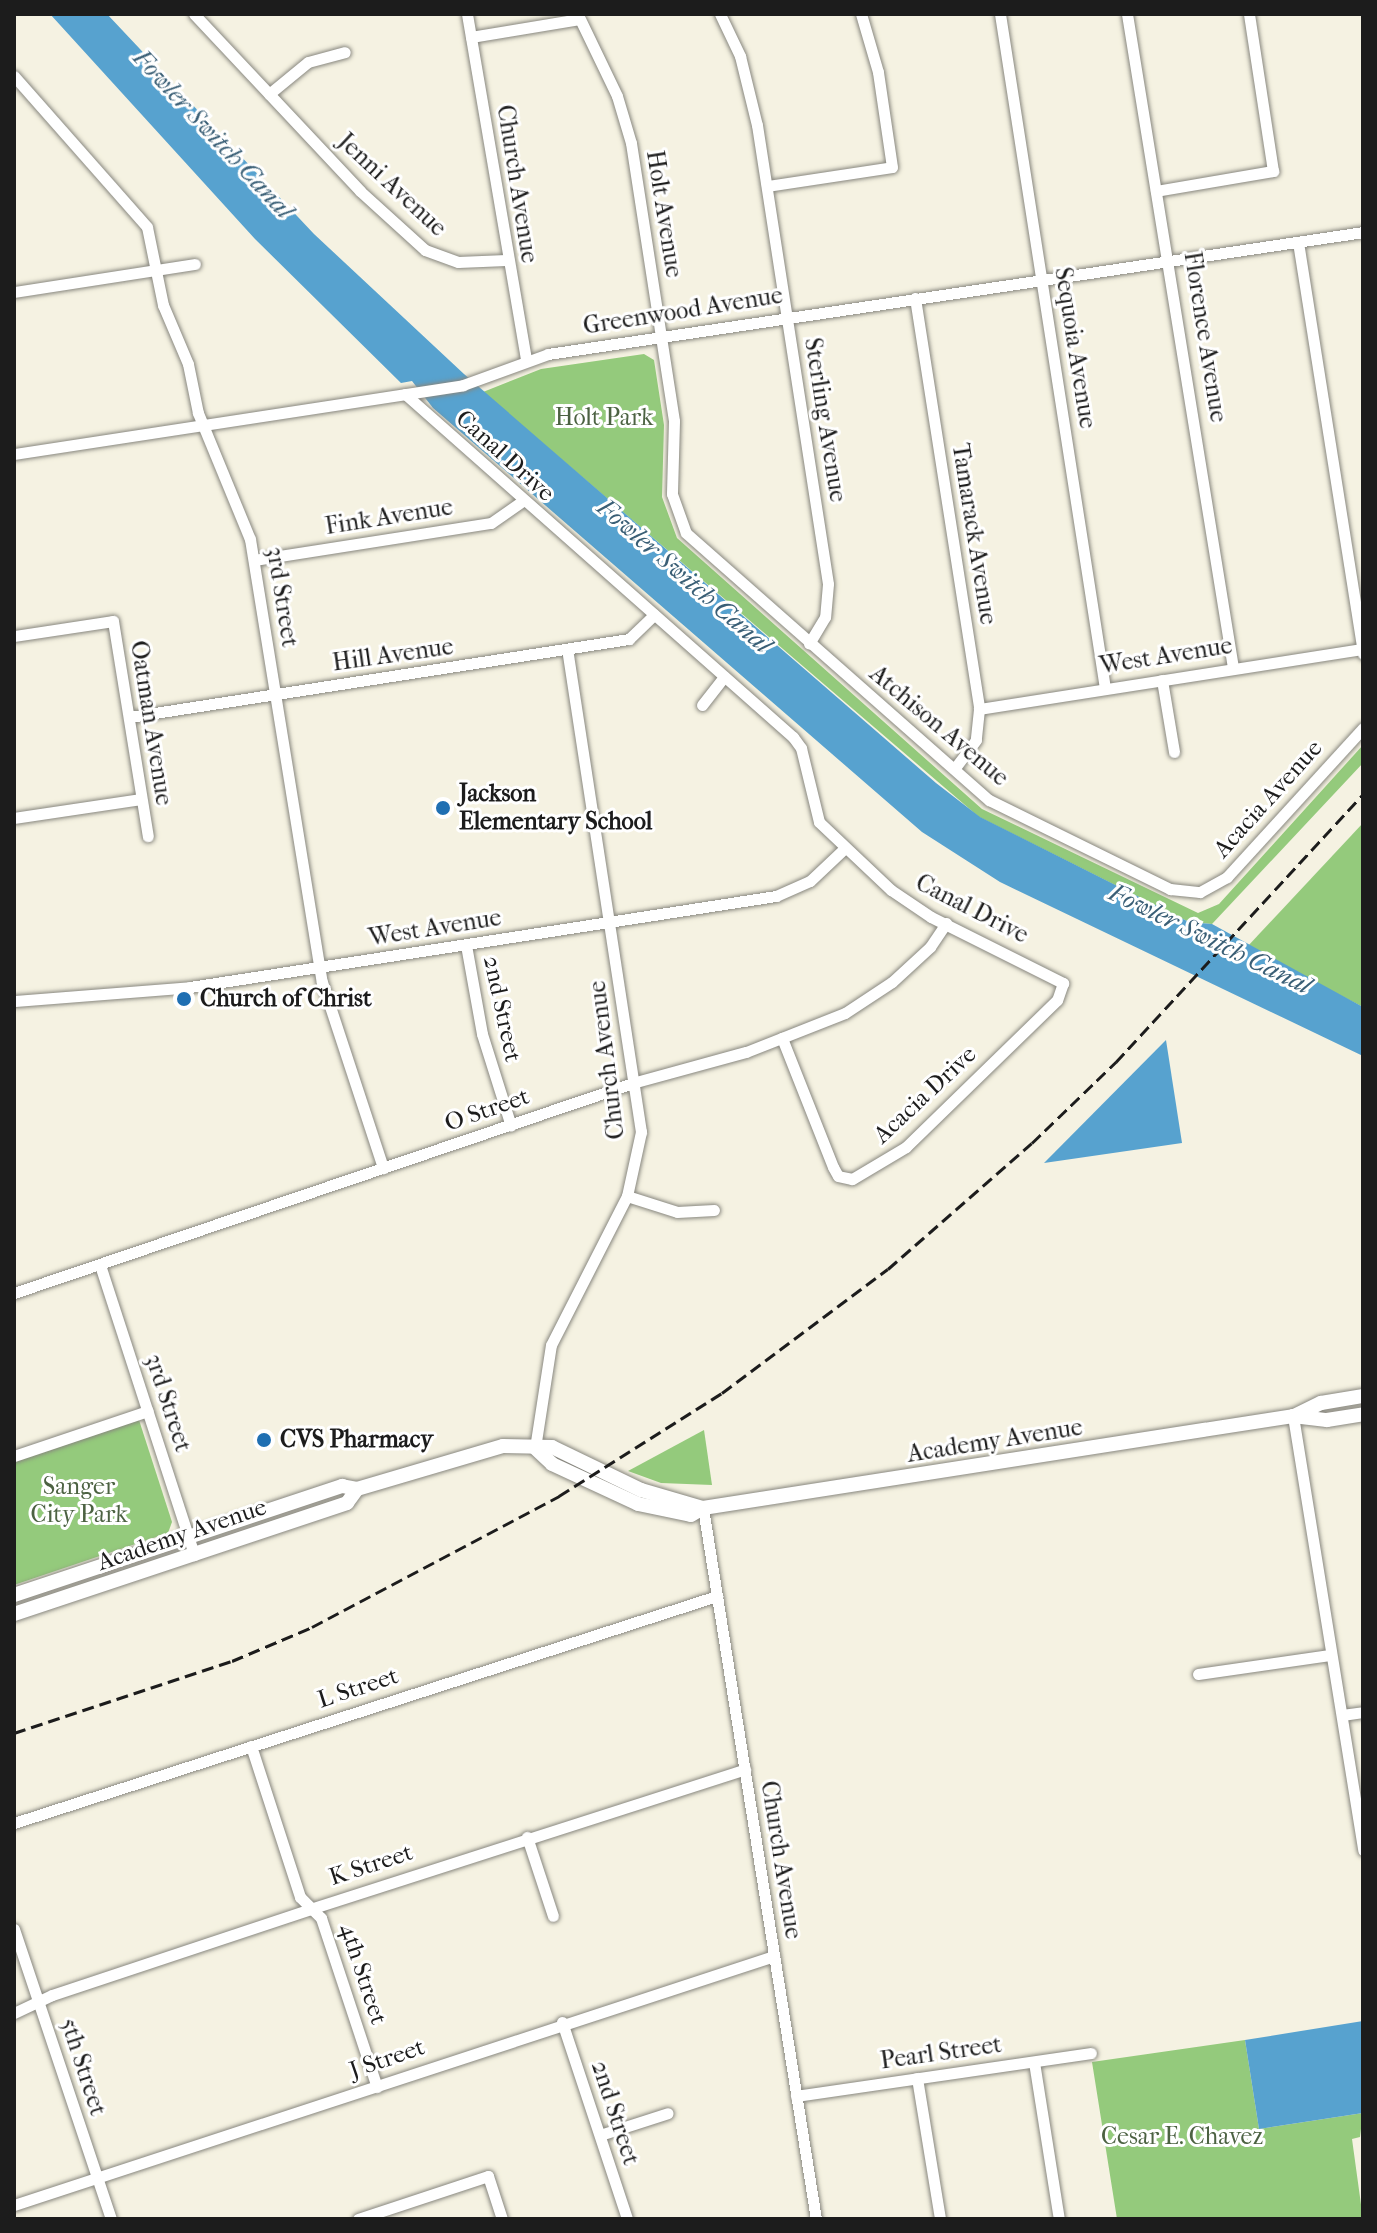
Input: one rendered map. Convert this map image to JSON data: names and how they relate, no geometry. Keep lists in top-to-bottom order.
{
  "streets": {
    "main road": ["Academy Avenue"],
    "street": [
      "Church Avenue",
      "Jenni Avenue",
      "Holt Avenue",
      "Greenwood Avenue",
      "Florence Avenue",
      "Sequoia Avenue",
      "Sterling Avenue",
      "Canal Drive",
      "Fink Avenue",
      "Tamarack Avenue",
      "3rd Street",
      "Hill Avenue",
      "West Avenue",
      "Oatman Avenue",
      "Atchison Avenue",
      "Acacia Avenue",
      "2nd Street",
      "Acacia Drive",
      "O Street",
      "L Street",
      "K Street",
      "4th Street",
      "Pearl Street",
      "J Street",
      "5th Street"
    ]
  },
  "crossings": [
    ["Church Avenue", "Jenni Avenue"],
    ["Church Avenue", "Holt Avenue"],
    ["Church Avenue", "Greenwood Avenue"],
    ["Church Avenue", "Hill Avenue"],
    ["Church Avenue", "West Avenue"],
    ["Church Avenue", "O Street"],
    ["Church Avenue", "Academy Avenue"],
    ["Church Avenue", "L Street"],
    ["Church Avenue", "K Street"],
    ["Church Avenue", "Pearl Street"],
    ["Church Avenue", "J Street"],
    ["Holt Avenue", "Greenwood Avenue"],
    ["Holt Avenue", "Atchison Avenue"],
    ["Greenwood Avenue", "Florence Avenue"],
    ["Greenwood Avenue", "Sequoia Avenue"],
    ["Greenwood Avenue", "Sterling Avenue"],
    ["Greenwood Avenue", "Canal Drive"],
    ["Greenwood Avenue", "Tamarack Avenue"],
    ["Greenwood Avenue", "3rd Street"],
    ["Florence Avenue", "West Avenue"],
    ["Sequoia Avenue", "West Avenue"],
    ["Sterling Avenue", "Atchison Avenue"],
    ["Canal Drive", "Fink Avenue"],
    ["Canal Drive", "Hill Avenue"],
    ["Canal Drive", "West Avenue"],
    ["Canal Drive", "Acacia Drive"],
    ["Canal Drive", "O Street"],
    ["Fink Avenue", "3rd Street"],
    ["Tamarack Avenue", "West Avenue"],
    ["Tamarack Avenue", "Atchison Avenue"],
    ["3rd Street", "Hill Avenue"],
    ["3rd Street", "West Avenue"],
    ["3rd Street", "O Street"],
    ["3rd Street", "Academy Avenue"],
    ["Hill Avenue", "Oatman Avenue"],
    ["West Avenue", "2nd Street"],
    ["Atchison Avenue", "Acacia Avenue"],
    ["2nd Street", "O Street"],
    ["2nd Street", "J Street"],
    ["Acacia Drive", "O Street"],
    ["L Street", "4th Street"],
    ["K Street", "4th Street"],
    ["K Street", "5th Street"],
    ["4th Street", "J Street"],
    ["J Street", "5th Street"]
  ],
  "water": ["Fowler Switch Canal"],
  "parks": ["Holt Park", "Sanger City Park", "Cesar E. Chavez"],
  "places": ["Jackson Elementary School", "Church of Christ", "CVS Pharmacy"]
}
